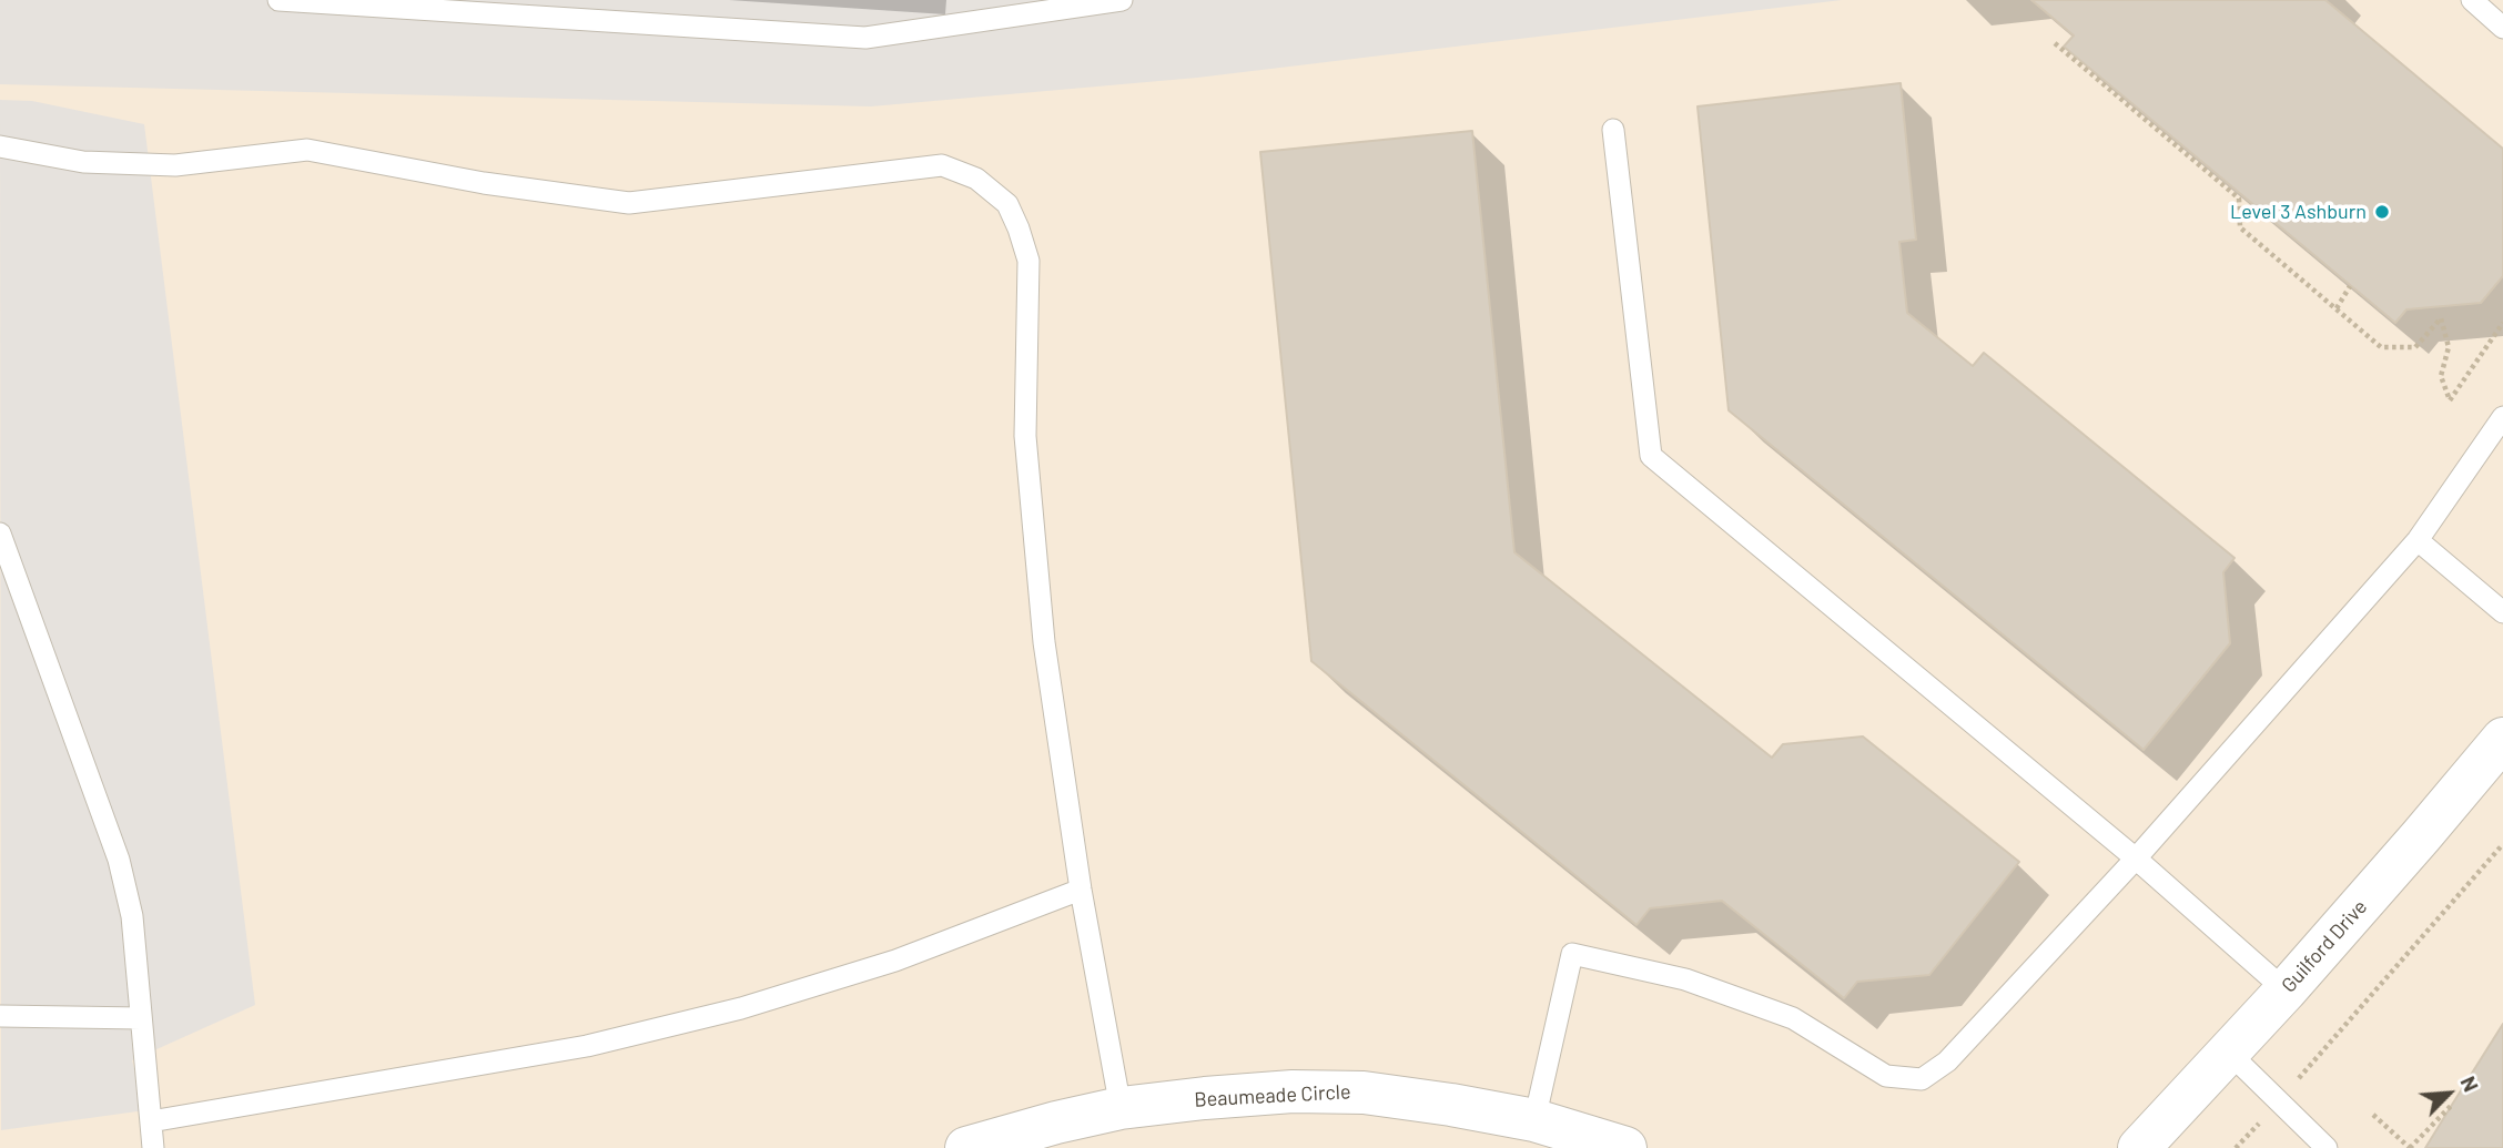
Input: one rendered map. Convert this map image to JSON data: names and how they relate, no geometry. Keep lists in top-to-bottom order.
{
  "streets": {
    "street": ["Guilford Drive", "Beaumeade Circle"]
  },
  "places": ["Level 3 Ashburn"],
  "north": "top right"
}
